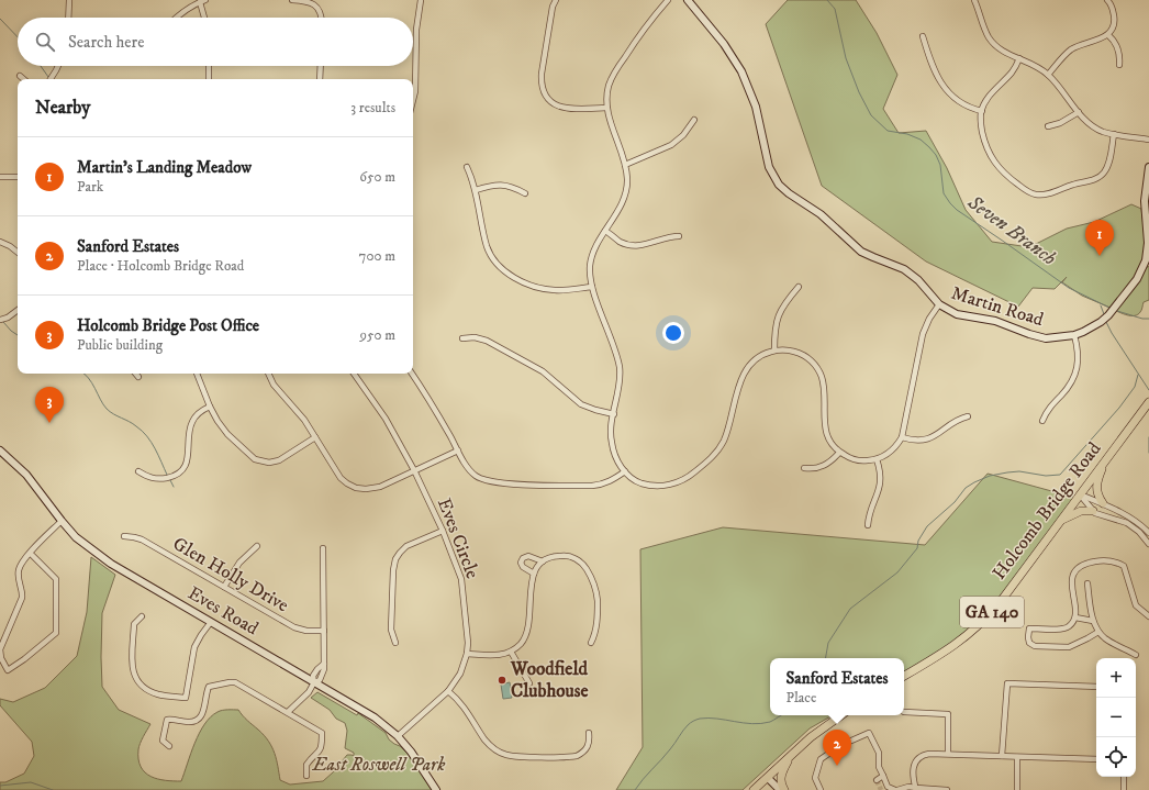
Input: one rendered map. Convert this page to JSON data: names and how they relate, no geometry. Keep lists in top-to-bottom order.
{
  "streets": {
    "main road": ["Holcomb Bridge Road", "GA 140"],
    "street": [
      "Martin Road",
      "Eves Circle",
      "Glen Holly Drive",
      "Eves Road"
    ]
  },
  "crossings": [
    ["Eves Circle", "Eves Road"]
  ],
  "water": ["Seven Branch"],
  "parks": ["East Roswell Park"],
  "places": ["Woodfield Clubhouse"],
  "page": {
    "search": "Search here",
    "heading": ["Nearby", "3 results"],
    "list": [
      {
        "mark": "1",
        "name": "Martin's Landing Meadow",
        "note": "Park",
        "value": "650 m"
      },
      {
        "mark": "2",
        "name": "Sanford Estates",
        "note": "Place · Holcomb Bridge Road",
        "value": "700 m"
      },
      {
        "mark": "3",
        "name": "Holcomb Bridge Post Office",
        "note": "Public building",
        "value": "950 m"
      }
    ],
    "pins": ["1", "3", "2"],
    "map_buttons": ["+", "−"],
    "popup": ["Sanford Estates", "Place"]
  }
}
